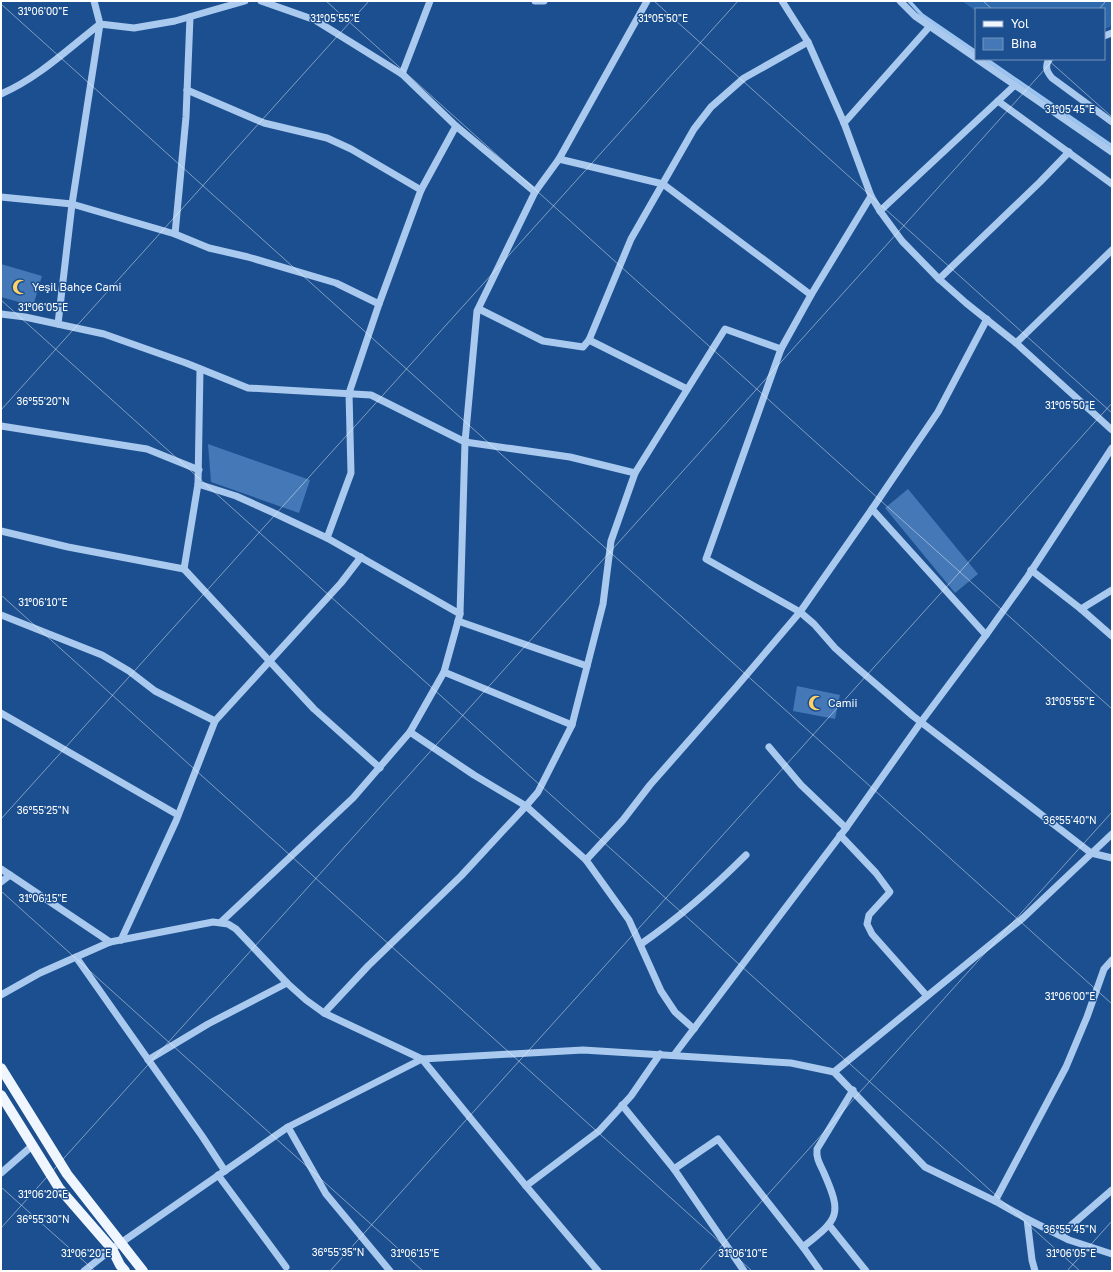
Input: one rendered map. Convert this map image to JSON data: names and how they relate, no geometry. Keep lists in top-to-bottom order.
{
  "places": {
    "mosque": ["Yeşil Bahçe Cami", "Camii"]
  },
  "legend": ["Yol", "Bina"],
  "coordinates": [
    "31°06'00\"E",
    "31°05'55\"E",
    "31°05'50\"E",
    "31°05'45\"E",
    "31°06'05\"E",
    "36°55'20\"N",
    "31°06'10\"E",
    "36°55'25\"N",
    "36°55'40\"N",
    "31°06'15\"E",
    "31°06'20\"E",
    "36°55'30\"N",
    "36°55'45\"N",
    "36°55'35\"N"
  ]
}
